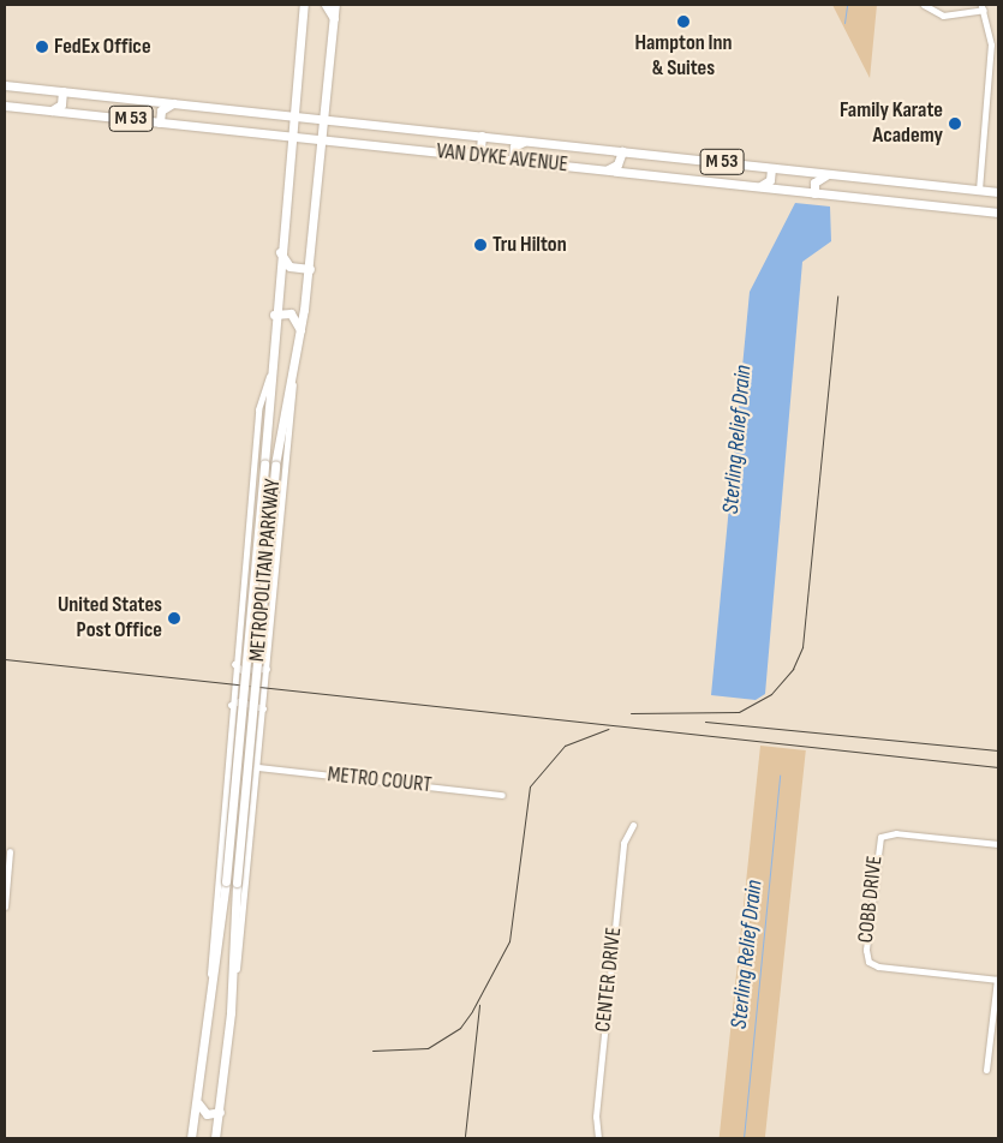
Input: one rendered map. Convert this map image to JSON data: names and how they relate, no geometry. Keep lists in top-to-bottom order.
{
  "streets": {
    "main road": ["M 53", "VAN DYKE AVENUE", "METROPOLITAN PARKWAY"],
    "street": ["METRO COURT", "COBB DRIVE", "CENTER DRIVE"]
  },
  "crossings": [
    ["VAN DYKE AVENUE", "METROPOLITAN PARKWAY"]
  ],
  "water": ["Sterling Relief Drain"],
  "places": [
    "Hampton Inn & Suites",
    "FedEx Office",
    "Family Karate Academy",
    "Tru Hilton",
    "United States Post Office"
  ]
}
